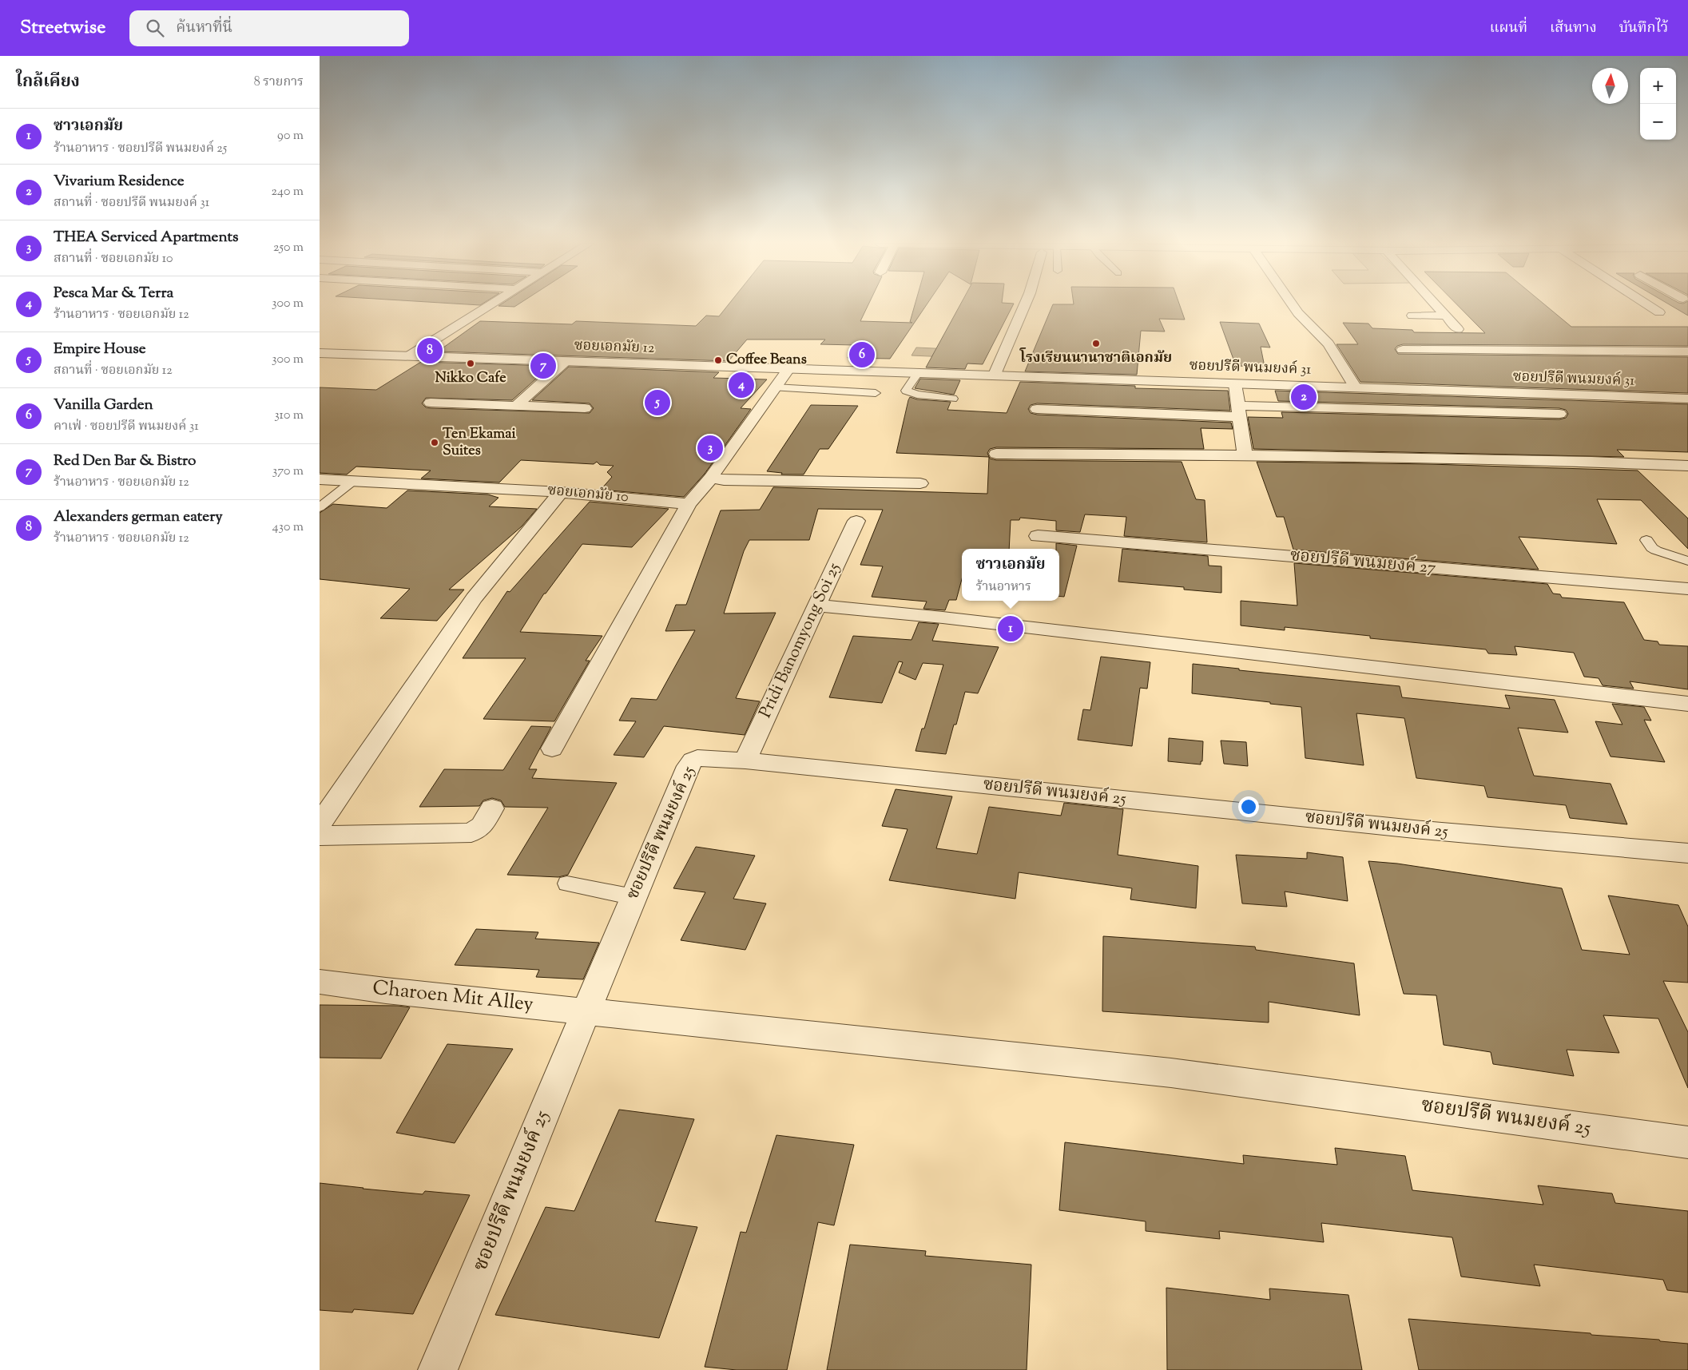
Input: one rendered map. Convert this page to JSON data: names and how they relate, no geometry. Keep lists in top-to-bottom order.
{
  "streets": {
    "street": [
      "ซอยเอกมัย 12",
      "ซอยปรีดี พนมยงค์ 31",
      "ซอยเอกมัย 10",
      "ซอยปรีดี พนมยงค์ 27",
      "Pridi Banomyong Soi 25",
      "ซอยปรีดี พนมยงค์ 25",
      "Charoen Mit Alley"
    ]
  },
  "crossings": [
    ["ซอยเอกมัย 12", "ซอยปรีดี พนมยงค์ 31"],
    ["Pridi Banomyong Soi 25", "ซอยปรีดี พนมยงค์ 25"],
    ["ซอยปรีดี พนมยงค์ 25", "Charoen Mit Alley"]
  ],
  "places": [
    "โรงเรียนนานาชาติเอกมัย",
    "Coffee Beans",
    "Nikko Cafe",
    "Ten Ekamai Suites"
  ],
  "north": "top",
  "page": {
    "header": "Streetwise",
    "search": "ค้นหาที่นี่",
    "nav": ["แผนที่", "เส้นทาง", "บันทึกไว้"],
    "heading": ["ใกล้เคียง", "8 รายการ"],
    "map_buttons": ["+", "−"],
    "list": [
      {
        "mark": "1",
        "name": "ซาวเอกมัย",
        "note": "ร้านอาหาร · ซอยปรีดี พนมยงค์ 25",
        "value": "90 m"
      },
      {
        "mark": "2",
        "name": "Vivarium Residence",
        "note": "สถานที่ · ซอยปรีดี พนมยงค์ 31",
        "value": "240 m"
      },
      {
        "mark": "3",
        "name": "THEA Serviced Apartments",
        "note": "สถานที่ · ซอยเอกมัย 10",
        "value": "250 m"
      },
      {
        "mark": "4",
        "name": "Pesca Mar & Terra",
        "note": "ร้านอาหาร · ซอยเอกมัย 12",
        "value": "300 m"
      },
      {
        "mark": "5",
        "name": "Empire House",
        "note": "สถานที่ · ซอยเอกมัย 12",
        "value": "300 m"
      },
      {
        "mark": "6",
        "name": "Vanilla Garden",
        "note": "คาเฟ่ · ซอยปรีดี พนมยงค์ 31",
        "value": "310 m"
      },
      {
        "mark": "7",
        "name": "Red Den Bar & Bistro",
        "note": "ร้านอาหาร · ซอยเอกมัย 12",
        "value": "370 m"
      },
      {
        "mark": "8",
        "name": "Alexanders german eatery",
        "note": "ร้านอาหาร · ซอยเอกมัย 12",
        "value": "430 m"
      }
    ],
    "pins": [
      "8",
      "6",
      "7",
      "4",
      "2",
      "5",
      "3",
      "1"
    ],
    "popup": ["ซาวเอกมัย", "ร้านอาหาร"]
  }
}
